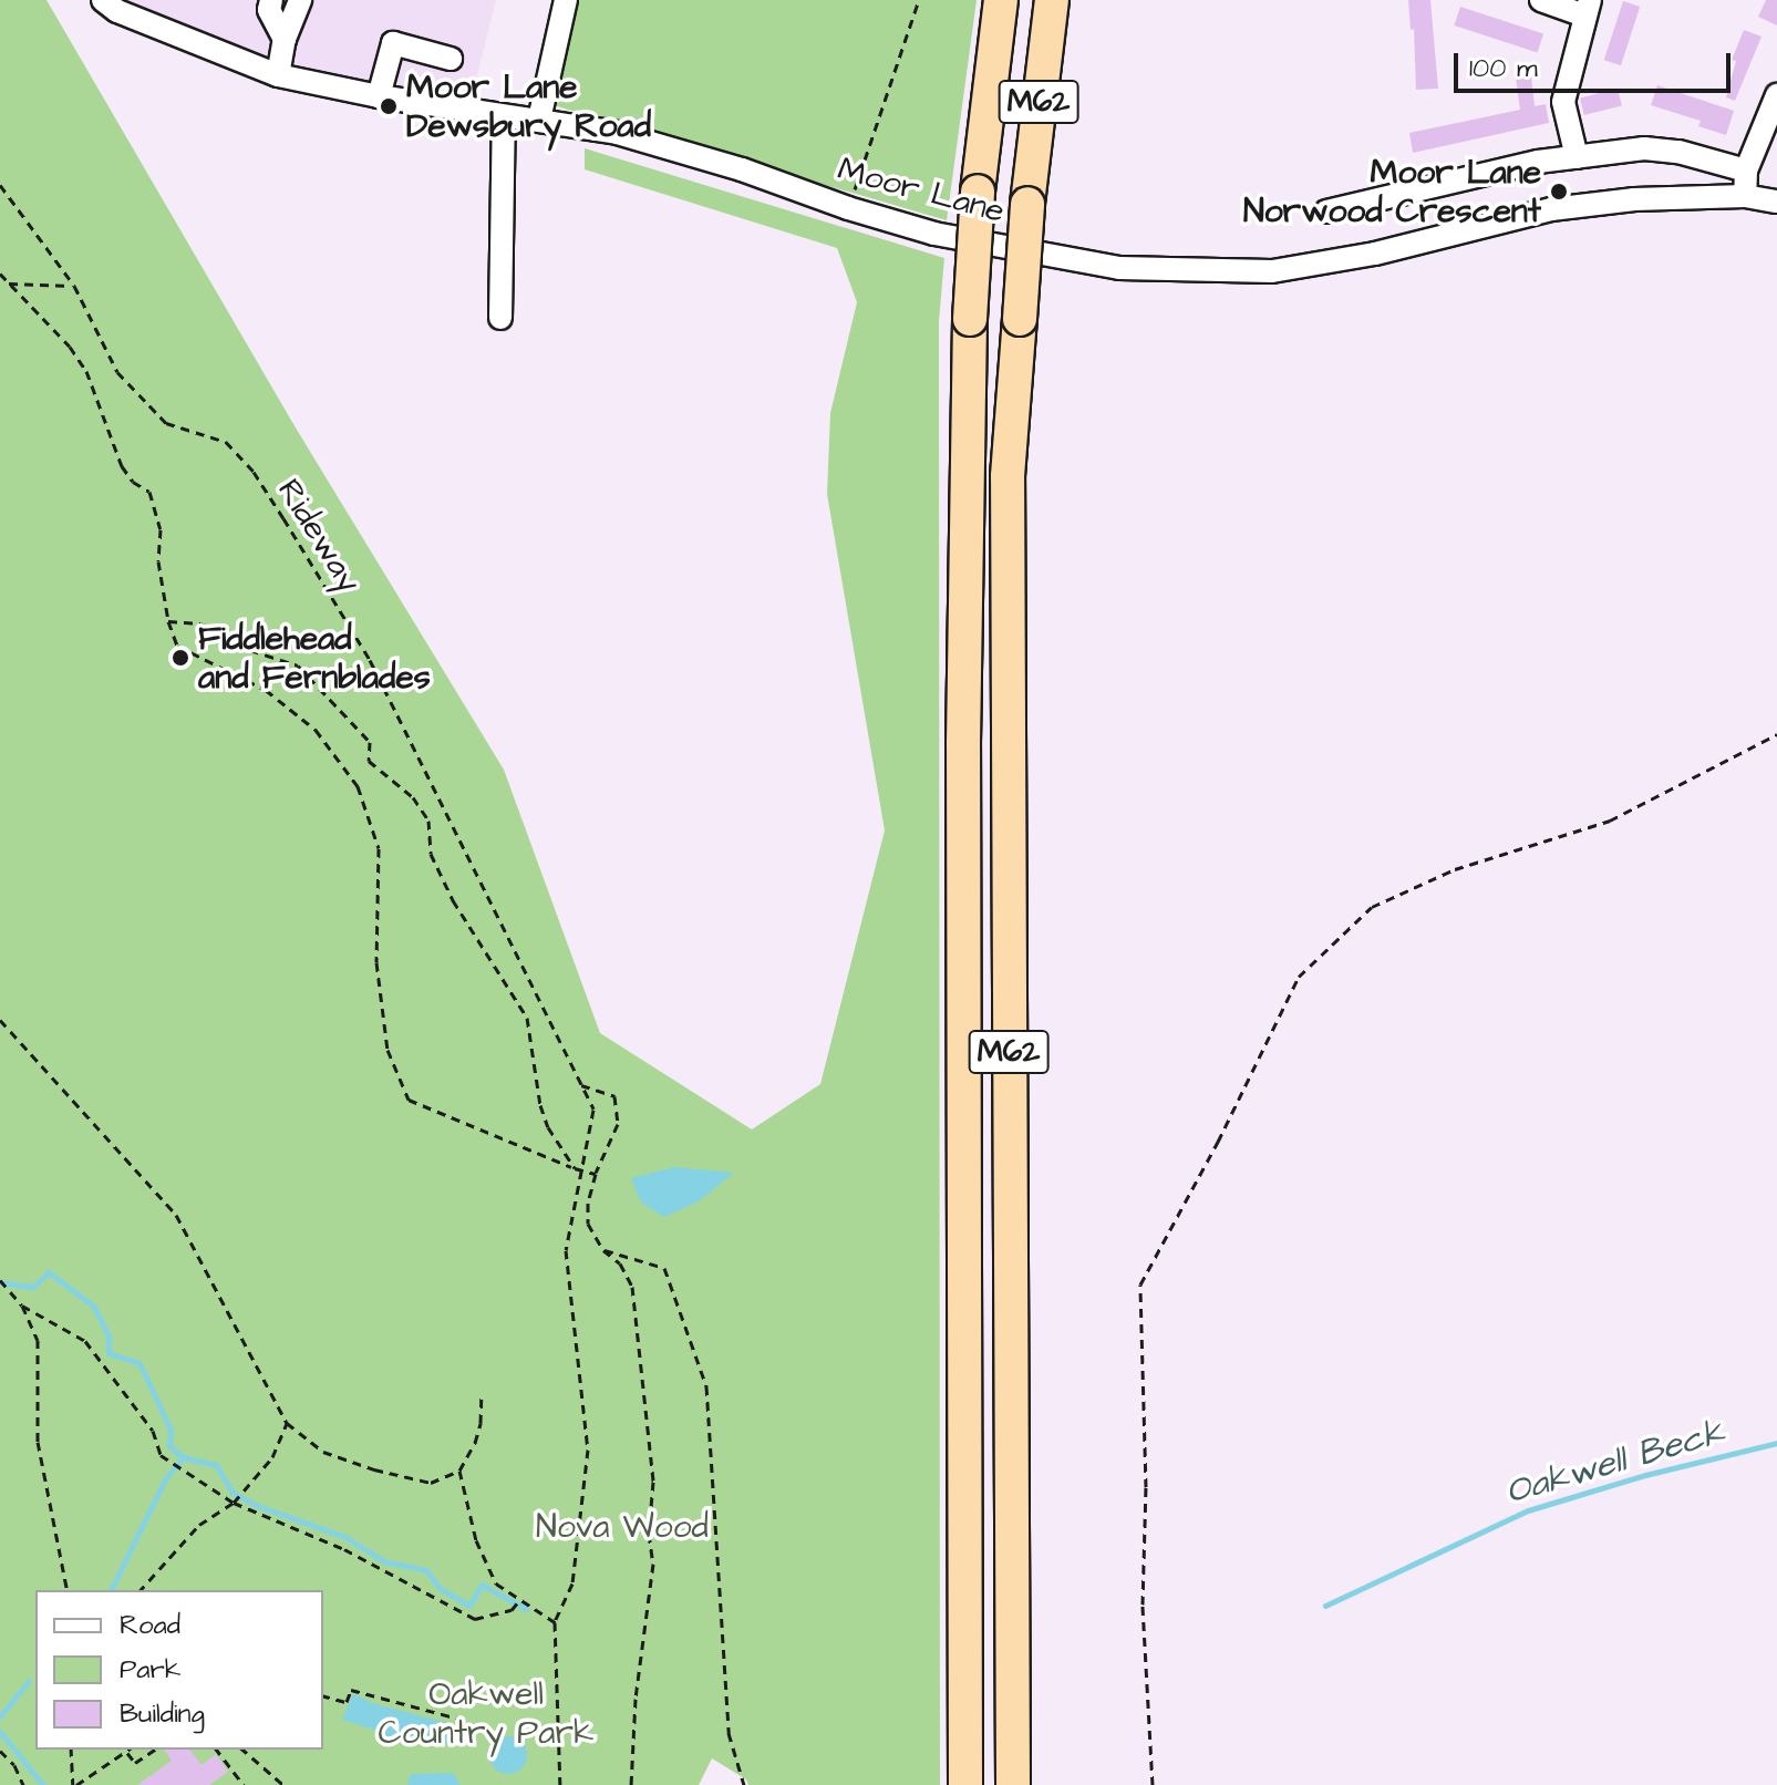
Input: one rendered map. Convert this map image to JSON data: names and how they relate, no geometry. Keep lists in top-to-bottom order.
{
  "streets": {
    "highway": ["M62"],
    "street": ["Moor Lane"],
    "path": ["Rideway"]
  },
  "water": ["Oakwell Beck"],
  "parks": ["Nova Wood", "Oakwell Country Park"],
  "places": ["Moor Lane Dewsbury Road", "Moor Lane Norwood Crescent", "Fiddlehead and Fernblades"],
  "legend": ["Road", "Park", "Building"],
  "scale_bar": "100 m"
}
